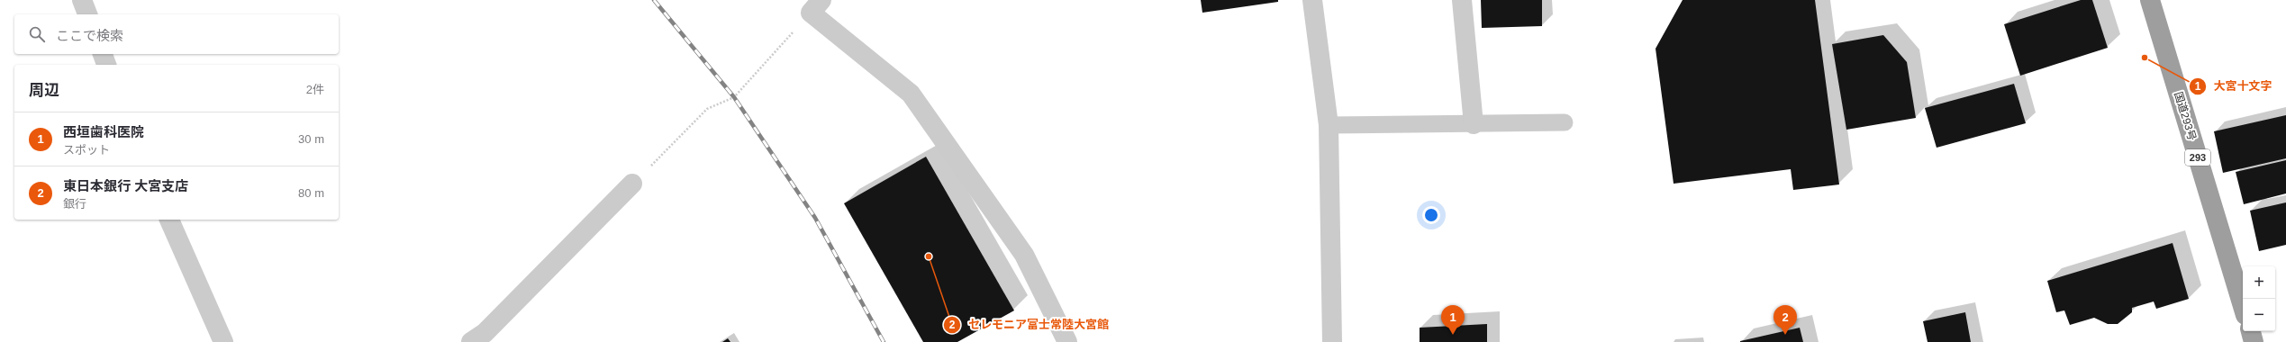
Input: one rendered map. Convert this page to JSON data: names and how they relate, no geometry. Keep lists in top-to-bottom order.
{
  "streets": {
    "highway": ["国道293号", "293"]
  },
  "places": ["大宮十文字", "セレモニア富士常陸大宮館"],
  "page": {
    "search": "ここで検索",
    "heading": ["周辺", "2件"],
    "list": [
      {
        "mark": "1",
        "name": "西垣歯科医院",
        "note": "スポット",
        "value": "30 m"
      },
      {
        "mark": "2",
        "name": "東日本銀行 大宮支店",
        "note": "銀行",
        "value": "80 m"
      }
    ],
    "map_buttons": ["+", "−"],
    "pins": ["1", "2"]
  }
}
